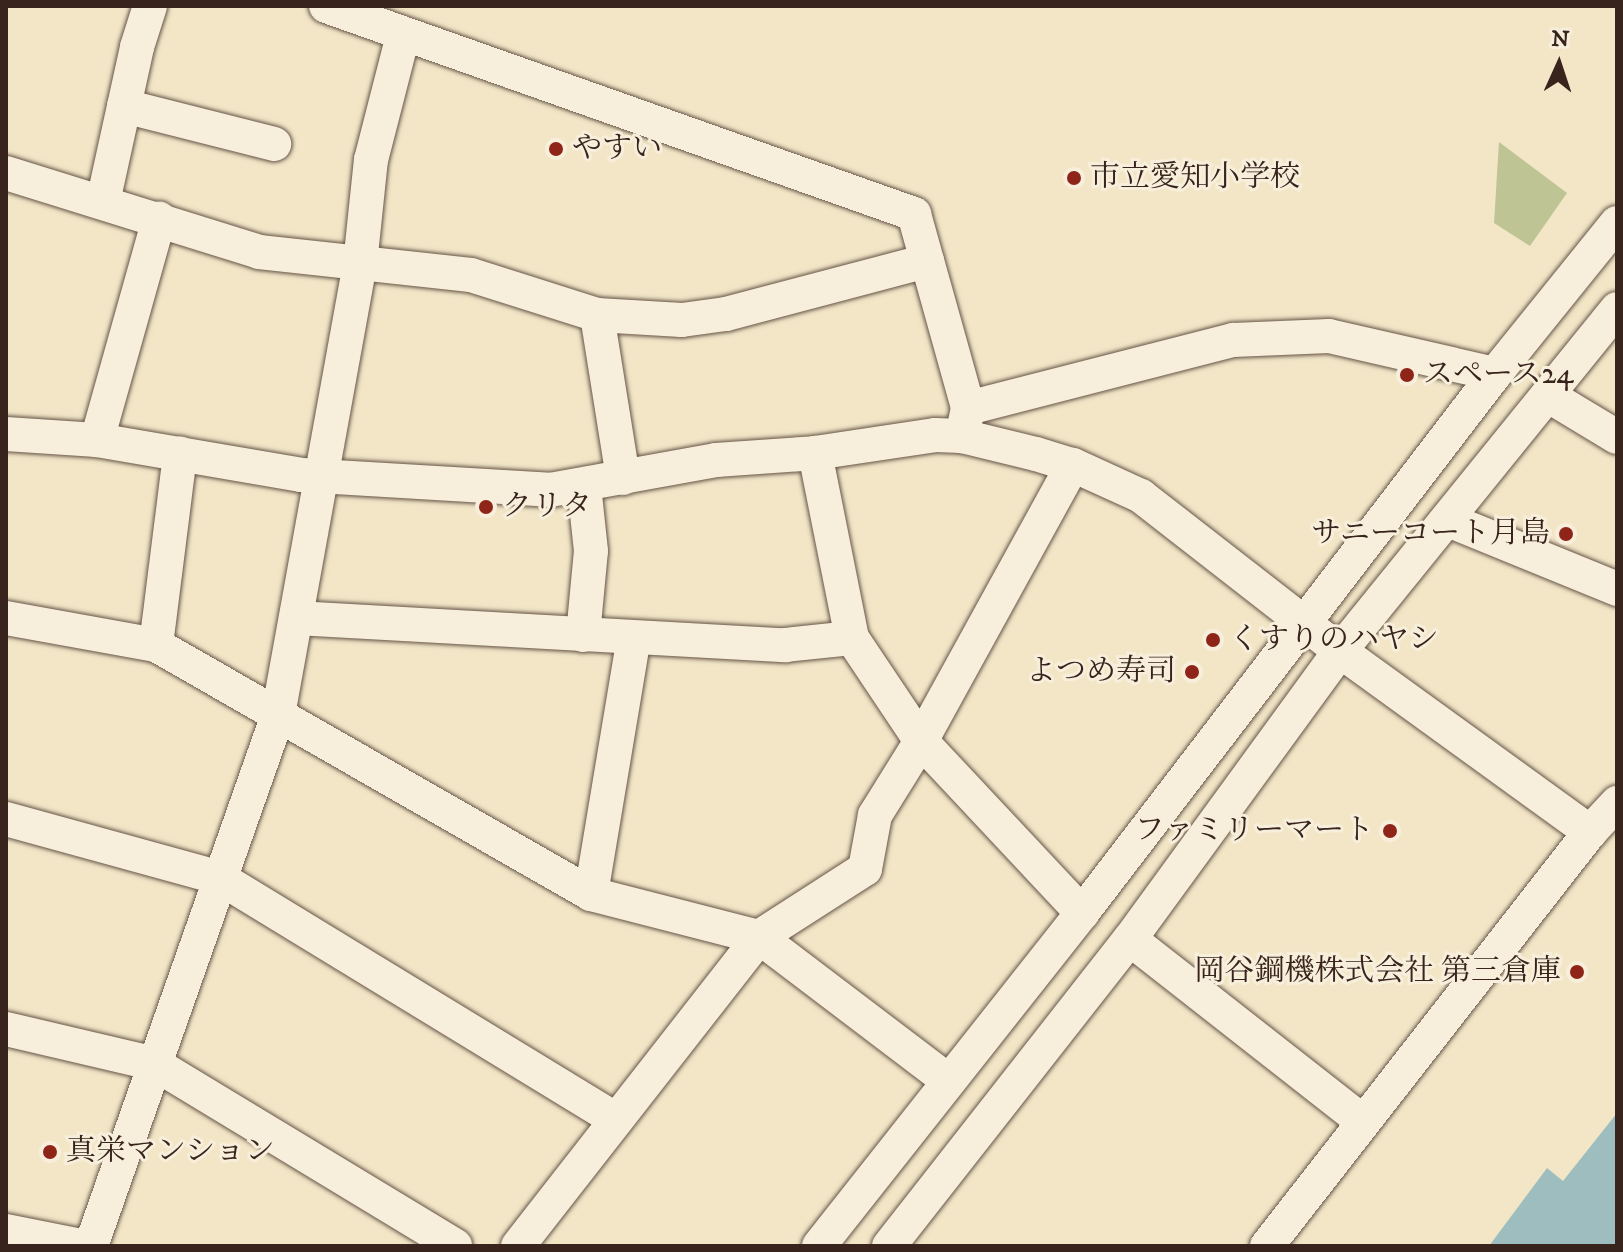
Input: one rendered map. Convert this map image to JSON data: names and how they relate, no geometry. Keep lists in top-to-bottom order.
{
  "places": [
    "やすい",
    "市立愛知小学校",
    "スペース24",
    "クリタ",
    "サニーコート月島",
    "くすりのハヤシ",
    "よつめ寿司",
    "ファミリーマート",
    "岡谷鋼機株式会社 第三倉庫",
    "真栄マンション"
  ],
  "north": "top"
}
